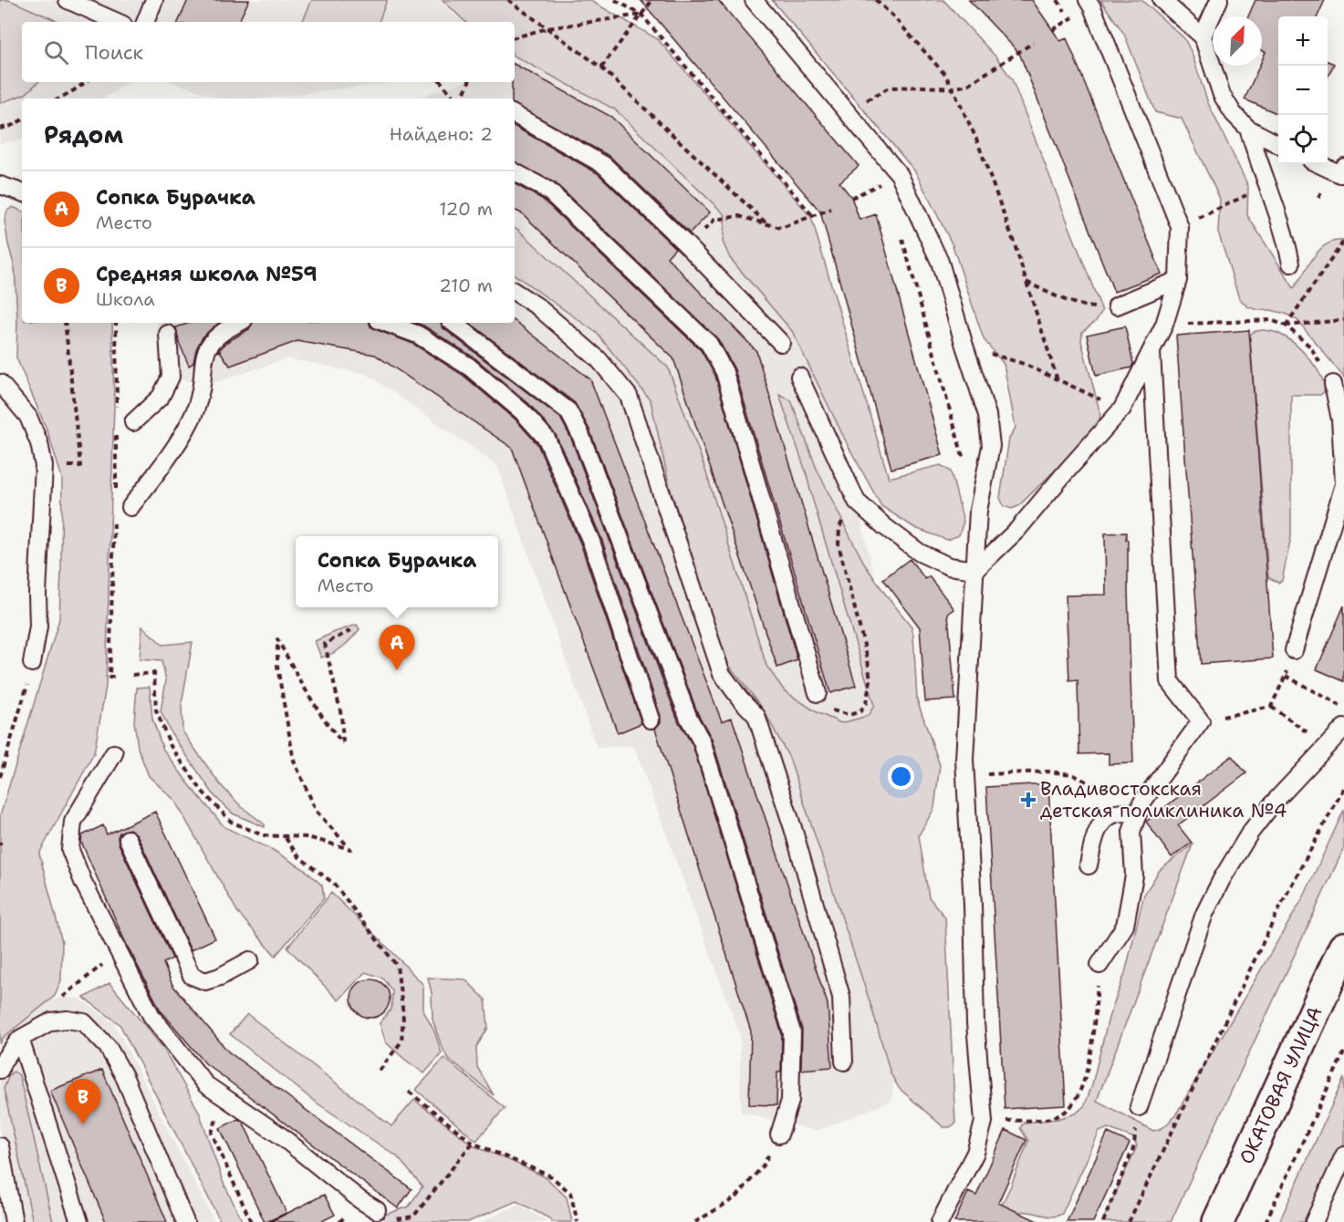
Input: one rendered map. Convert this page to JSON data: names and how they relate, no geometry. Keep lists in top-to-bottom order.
{
  "streets": {
    "main road": ["ОКАТОВАЯ УЛИЦА"]
  },
  "places": {
    "health": ["Владивостокская детская поликлиника №4"]
  },
  "north": "top right",
  "page": {
    "map_buttons": ["+", "−"],
    "search": "Поиск",
    "heading": ["Рядом", "Найдено: 2"],
    "list": [
      {
        "mark": "A",
        "name": "Сопка Бурачка",
        "note": "Место",
        "value": "120 m"
      },
      {
        "mark": "B",
        "name": "Средняя школа №59",
        "note": "Школа",
        "value": "210 m"
      }
    ],
    "popup": ["Сопка Бурачка", "Место"],
    "pins": ["A", "B"]
  }
}
